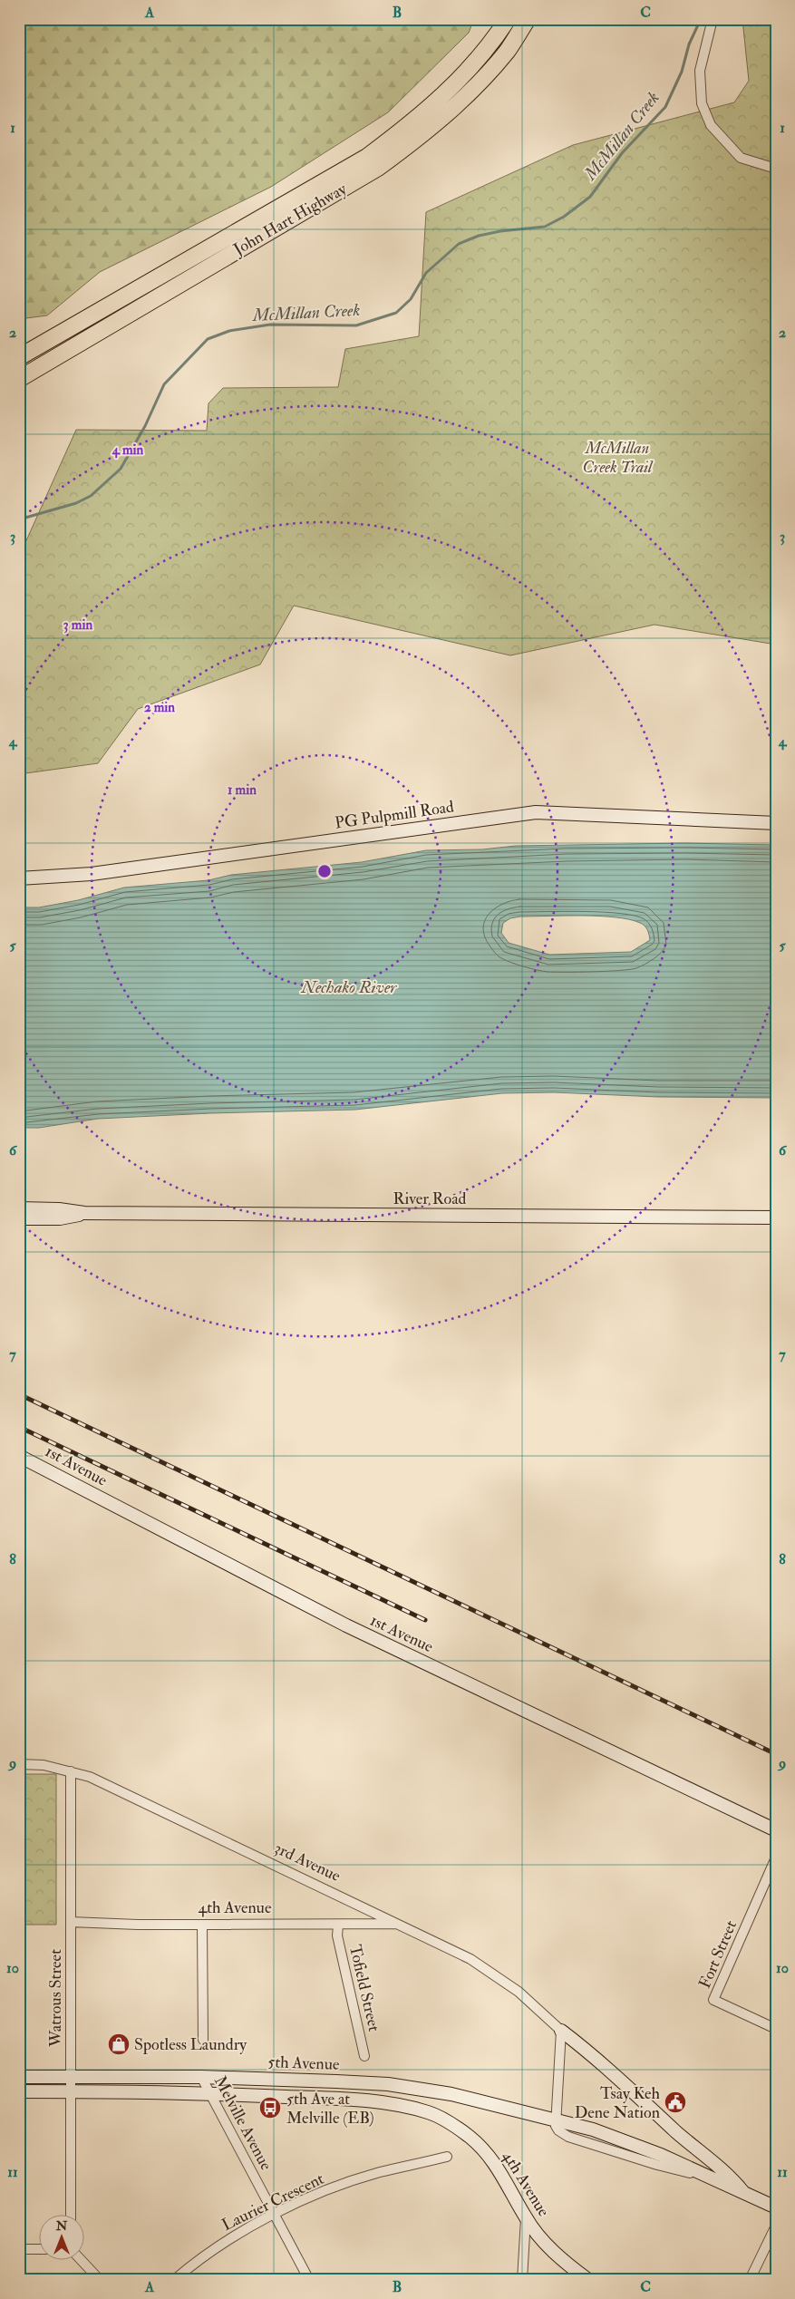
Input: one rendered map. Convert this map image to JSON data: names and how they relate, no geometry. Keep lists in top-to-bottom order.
{
  "streets": {
    "highway": ["John Hart Highway"],
    "main road": [
      "PG Pulpmill Road",
      "River Road",
      "1st Avenue",
      "4th Avenue",
      "5th Avenue"
    ],
    "street": [
      "3rd Avenue",
      "Fort Street",
      "Tofield Street",
      "Watrous Street",
      "Melville Avenue",
      "Laurier Crescent"
    ]
  },
  "crossings": [
    ["3rd Avenue", "4th Avenue"],
    ["3rd Avenue", "Watrous Street"],
    ["4th Avenue", "Tofield Street"],
    ["4th Avenue", "Watrous Street"],
    ["4th Avenue", "Melville Avenue"],
    ["Watrous Street", "5th Avenue"],
    ["5th Avenue", "Melville Avenue"],
    ["Melville Avenue", "Laurier Crescent"]
  ],
  "water": ["McMillan Creek", "Nechako River"],
  "parks": ["McMillan Creek Trail"],
  "places": {
    "shop": ["Spotless Laundry"],
    "public building": ["Tsay Keh Dene Nation"],
    "bus stop": ["5th Ave at Melville (EB)"]
  },
  "north": "top",
  "grid": {
    "columns": ["A", "B", "C"],
    "rows": [
      "1",
      "2",
      "3",
      "4",
      "5",
      "6",
      "7",
      "8",
      "9",
      "10",
      "11"
    ]
  },
  "rings": [
    "4 min",
    "3 min",
    "2 min",
    "1 min"
  ]
}
